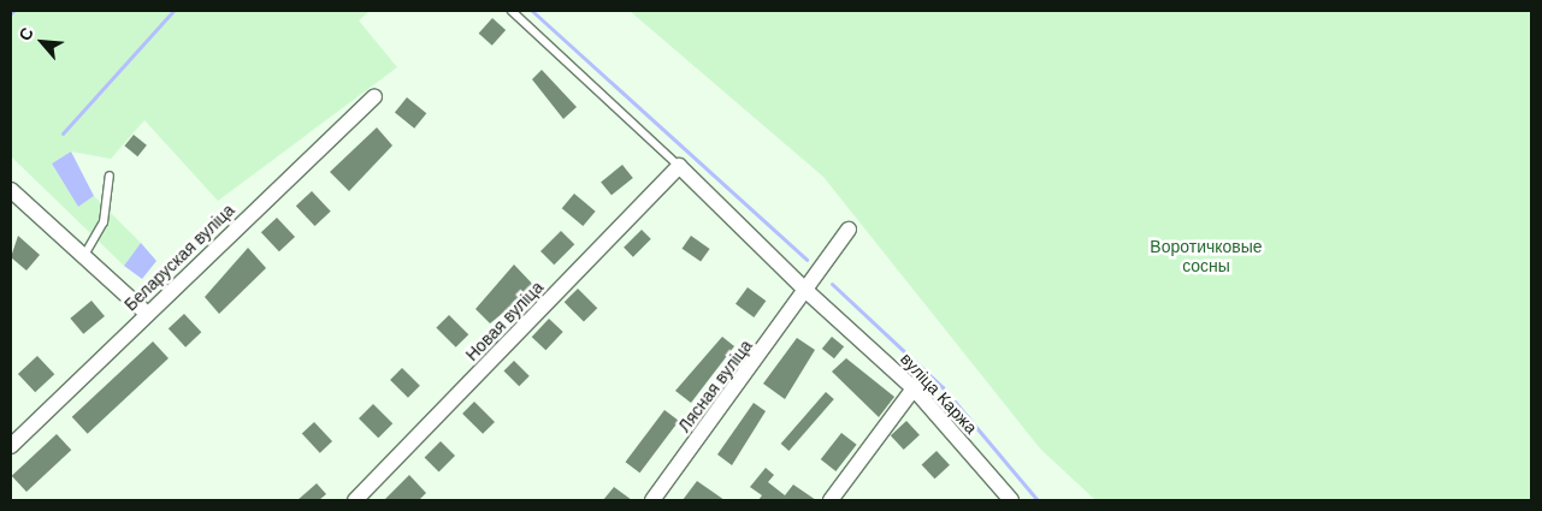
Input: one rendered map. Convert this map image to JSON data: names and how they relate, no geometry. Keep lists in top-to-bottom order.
{
  "streets": {
    "street": [
      "Беларуская вуліца",
      "Новая вуліца",
      "Лясная вуліца",
      "вуліца Каржа"
    ]
  },
  "crossings": [
    ["Лясная вуліца", "вуліца Каржа"]
  ],
  "parks": ["Воротичковые сосны"],
  "north": "top left"
}
